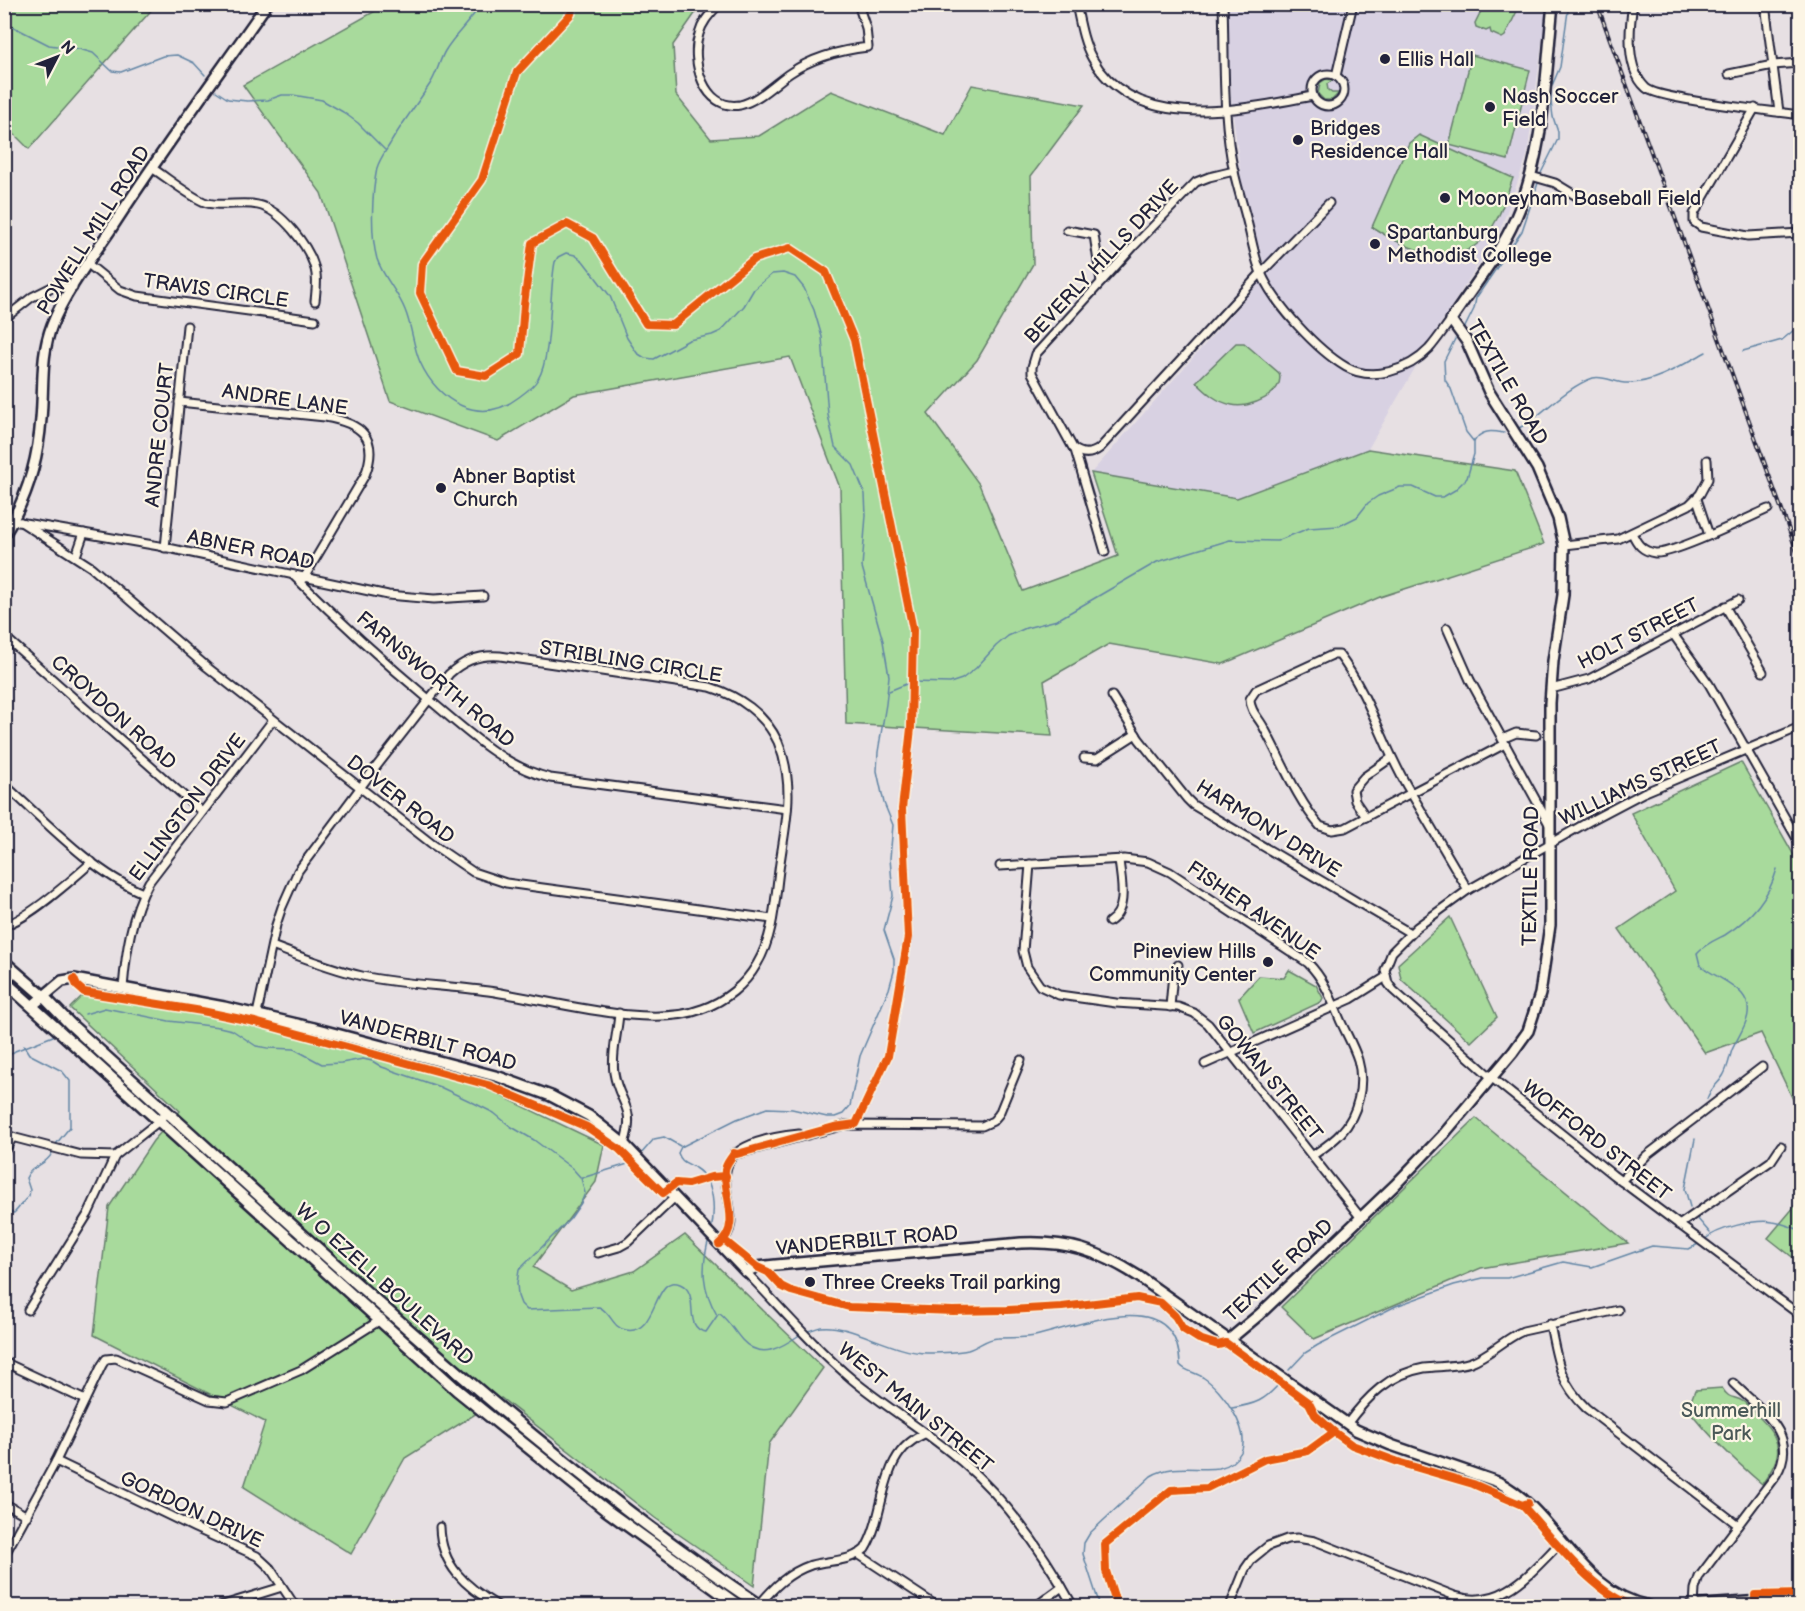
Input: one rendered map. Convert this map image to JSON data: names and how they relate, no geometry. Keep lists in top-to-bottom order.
{
  "streets": {
    "main road": ["W O EZELL BOULEVARD"],
    "street": [
      "POWELL MILL ROAD",
      "BEVERLY HILLS DRIVE",
      "TRAVIS CIRCLE",
      "TEXTILE ROAD",
      "ANDRE LANE",
      "ANDRE COURT",
      "ABNER ROAD",
      "HOLT STREET",
      "STRIBLING CIRCLE",
      "FARNSWORTH ROAD",
      "CROYDON ROAD",
      "WILLIAMS STREET",
      "DOVER ROAD",
      "ELLINGTON DRIVE",
      "HARMONY DRIVE",
      "FISHER AVENUE",
      "VANDERBILT ROAD",
      "GOWAN STREET",
      "WOFFORD STREET",
      "WEST MAIN STREET",
      "GORDON DRIVE"
    ]
  },
  "crossings": [
    ["POWELL MILL ROAD", "TRAVIS CIRCLE"],
    ["POWELL MILL ROAD", "ABNER ROAD"],
    ["POWELL MILL ROAD", "DOVER ROAD"],
    ["TEXTILE ROAD", "HOLT STREET"],
    ["TEXTILE ROAD", "WILLIAMS STREET"],
    ["TEXTILE ROAD", "VANDERBILT ROAD"],
    ["TEXTILE ROAD", "GOWAN STREET"],
    ["TEXTILE ROAD", "WOFFORD STREET"],
    ["ANDRE LANE", "ANDRE COURT"],
    ["ANDRE LANE", "ABNER ROAD"],
    ["ANDRE COURT", "ABNER ROAD"],
    ["ABNER ROAD", "FARNSWORTH ROAD"],
    ["ABNER ROAD", "DOVER ROAD"],
    ["STRIBLING CIRCLE", "FARNSWORTH ROAD"],
    ["STRIBLING CIRCLE", "DOVER ROAD"],
    ["STRIBLING CIRCLE", "VANDERBILT ROAD"],
    ["CROYDON ROAD", "ELLINGTON DRIVE"],
    ["WILLIAMS STREET", "HARMONY DRIVE"],
    ["WILLIAMS STREET", "WOFFORD STREET"],
    ["DOVER ROAD", "ELLINGTON DRIVE"],
    ["ELLINGTON DRIVE", "VANDERBILT ROAD"],
    ["FISHER AVENUE", "GOWAN STREET"],
    ["VANDERBILT ROAD", "W O EZELL BOULEVARD"],
    ["VANDERBILT ROAD", "WEST MAIN STREET"]
  ],
  "parks": ["Summerhill Park"],
  "places": [
    "Ellis Hall",
    "Nash Soccer Field",
    "Bridges Residence Hall",
    "Mooneyham Baseball Field",
    "Spartanburg Methodist College",
    "Abner Baptist Church",
    "Pineview Hills Community Center",
    "Three Creeks Trail parking"
  ],
  "north": "top right"
}
